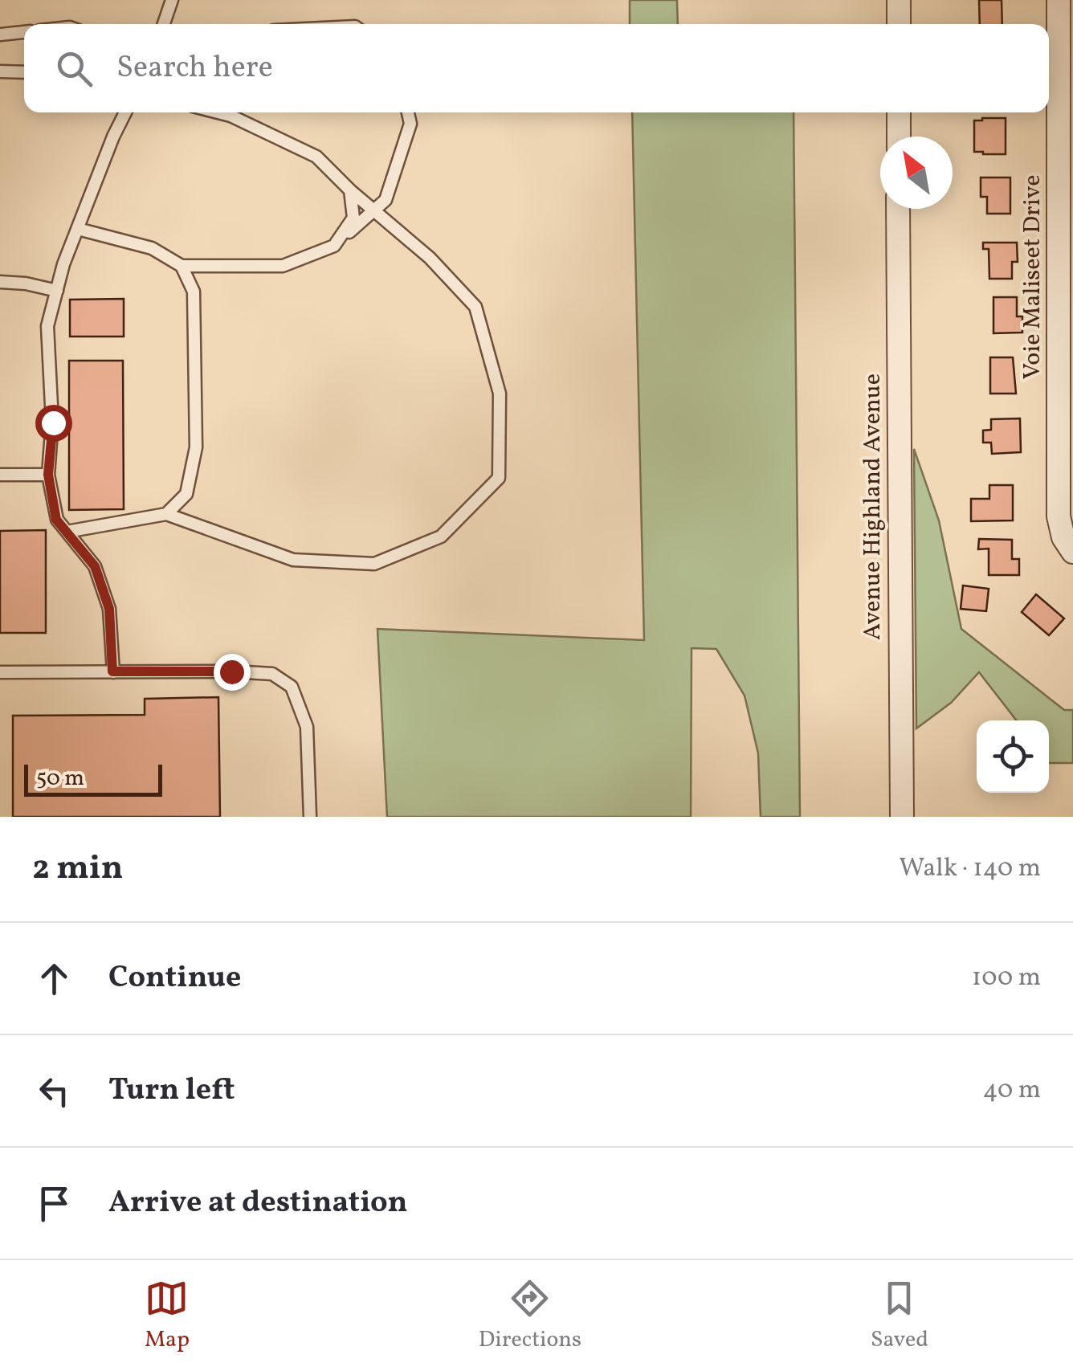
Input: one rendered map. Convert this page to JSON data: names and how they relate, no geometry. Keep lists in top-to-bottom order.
{
  "streets": {
    "street": ["Voie Maliseet Drive", "Avenue Highland Avenue"]
  },
  "scale_bar": "50 m",
  "north": "top left",
  "page": {
    "search": "Search here",
    "scale": "50 m",
    "heading": ["2 min", "Walk · 140 m"],
    "list": [
      ["Continue", "100 m"],
      ["Turn left", "40 m"],
      "Arrive at destination"
    ],
    "nav": ["Map", "Directions", "Saved"]
  }
}
